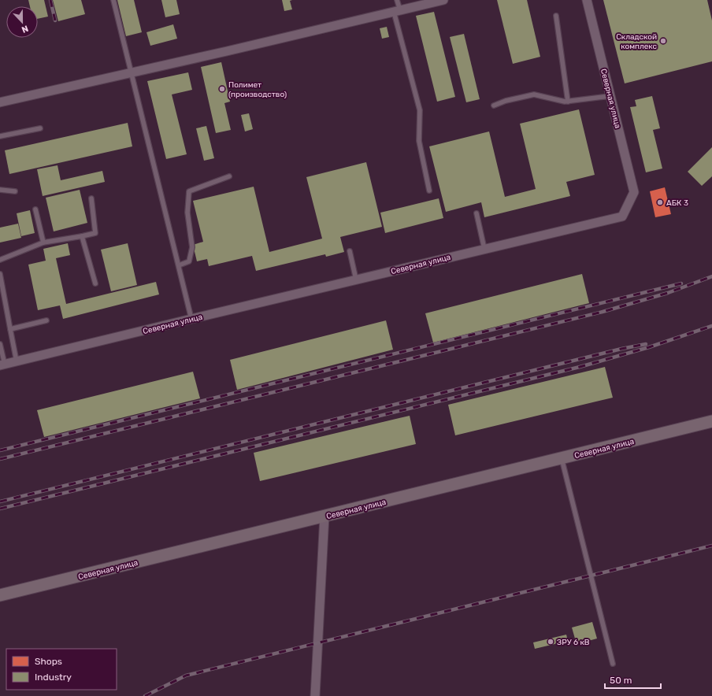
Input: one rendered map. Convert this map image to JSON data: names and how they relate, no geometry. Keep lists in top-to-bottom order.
{
  "streets": {
    "main road": ["Северная улица"]
  },
  "places": [
    "Складской комплекс",
    "Полимет (производство)",
    "АБК 3",
    "ЗРУ 6 кВ"
  ],
  "legend": ["Shops", "Industry"],
  "scale_bar": "50 m",
  "north": "bottom"
}
